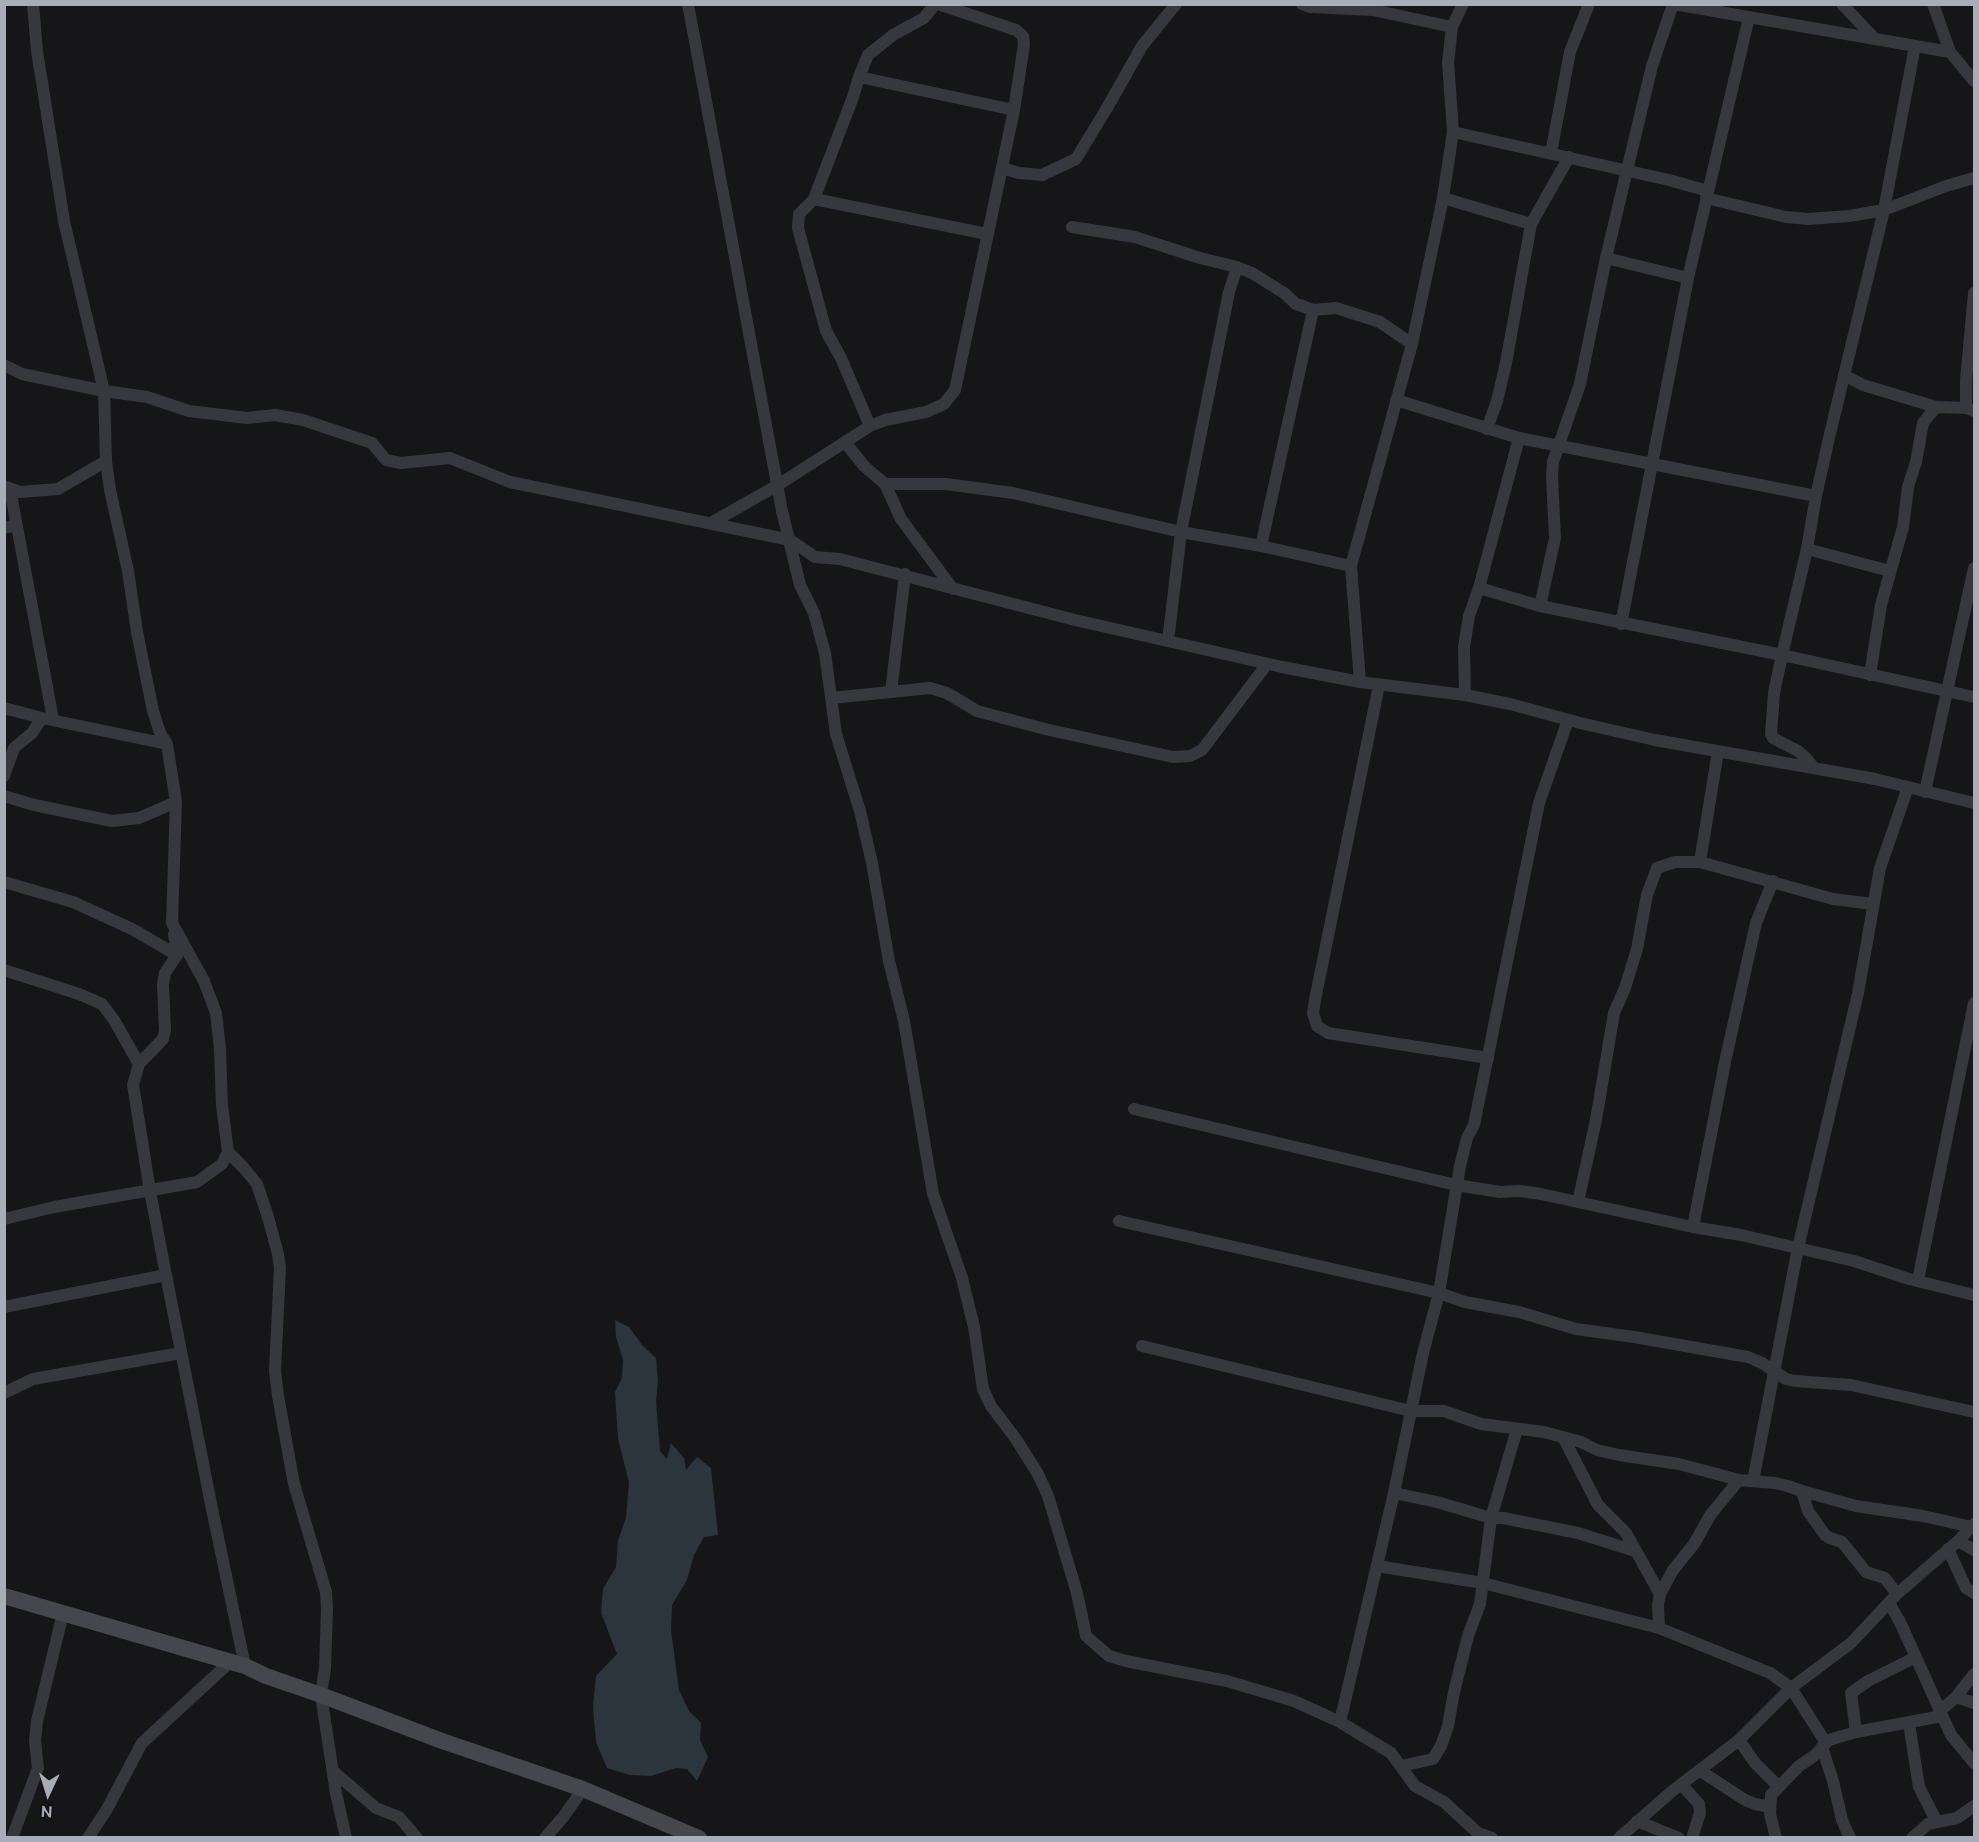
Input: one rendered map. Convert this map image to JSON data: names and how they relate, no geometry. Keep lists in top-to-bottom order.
{
  "north": "bottom"
}
